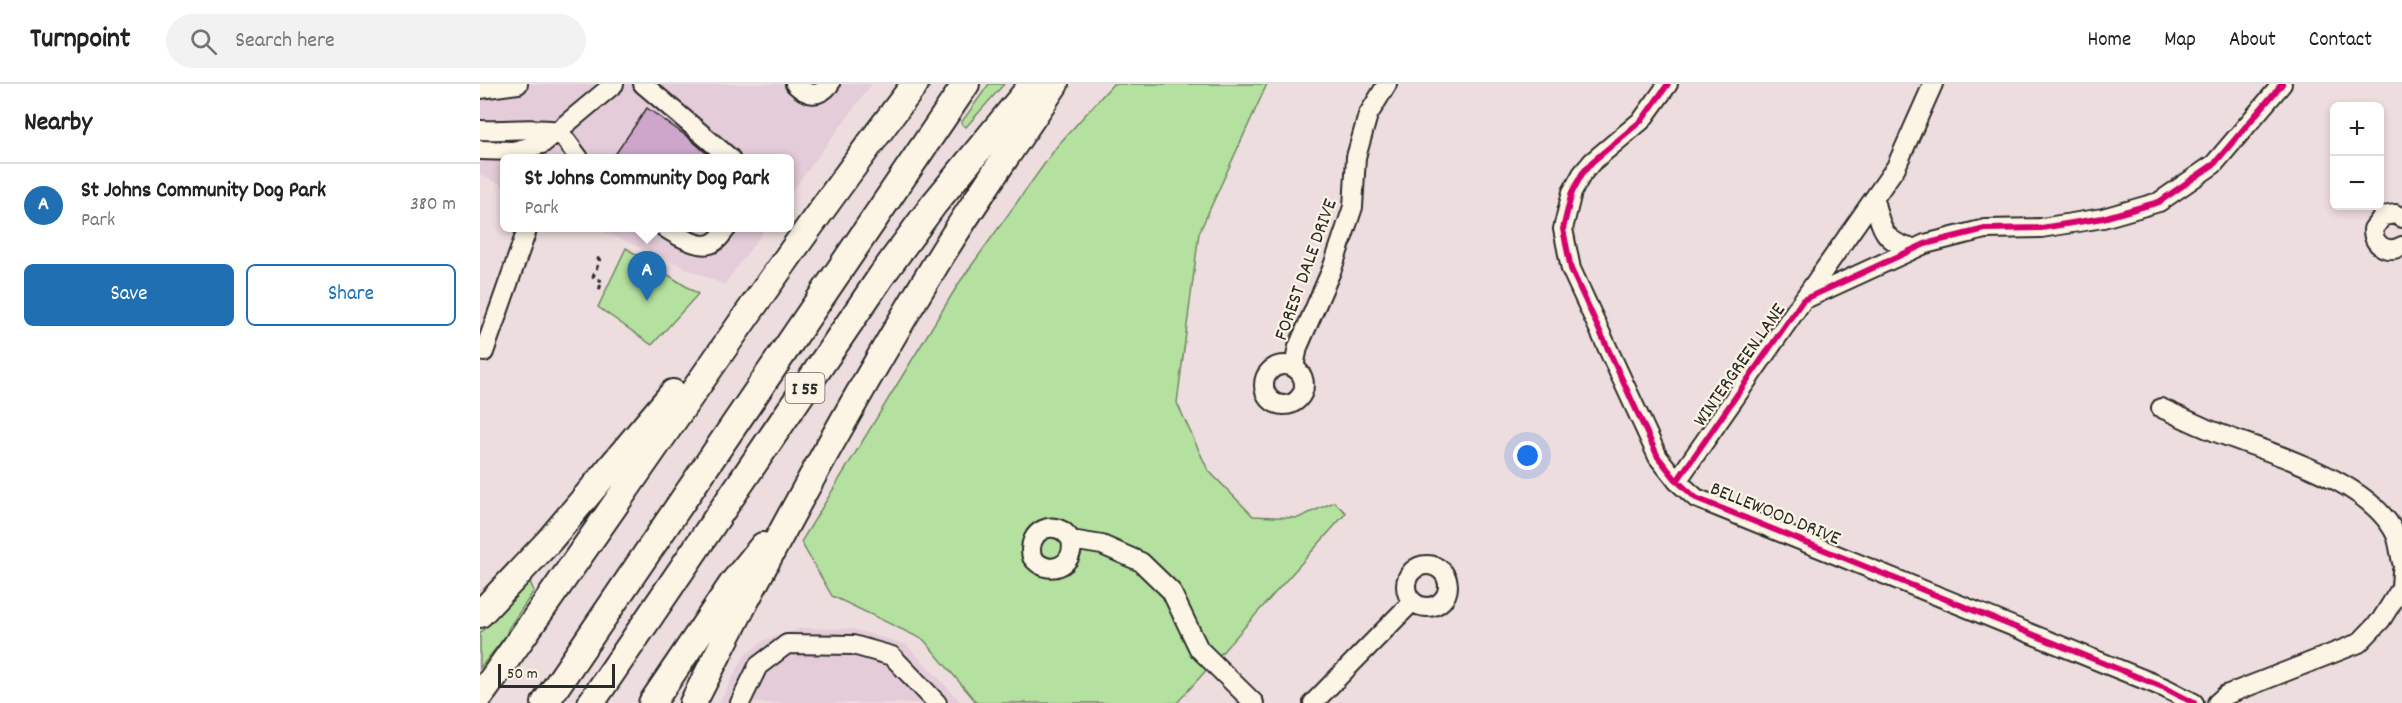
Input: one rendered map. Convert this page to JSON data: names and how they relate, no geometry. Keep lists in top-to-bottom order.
{
  "streets": {
    "highway": ["I 55"],
    "street": ["FOREST DALE DRIVE", "WINTERGREEN LANE", "BELLEWOOD DRIVE"]
  },
  "crossings": [
    ["WINTERGREEN LANE", "BELLEWOOD DRIVE"]
  ],
  "scale_bar": "50 m",
  "page": {
    "header": "Turnpoint",
    "search": "Search here",
    "nav": [
      "Home",
      "Map",
      "About",
      "Contact"
    ],
    "heading": "Nearby",
    "map_buttons": ["+", "−"],
    "popup": ["St Johns Community Dog Park", "Park"],
    "list": [
      {
        "mark": "A",
        "name": "St Johns Community Dog Park",
        "note": "Park",
        "value": "380 m"
      }
    ],
    "buttons": ["Save", "Share"],
    "pins": "A",
    "scale": "50 m"
  }
}
